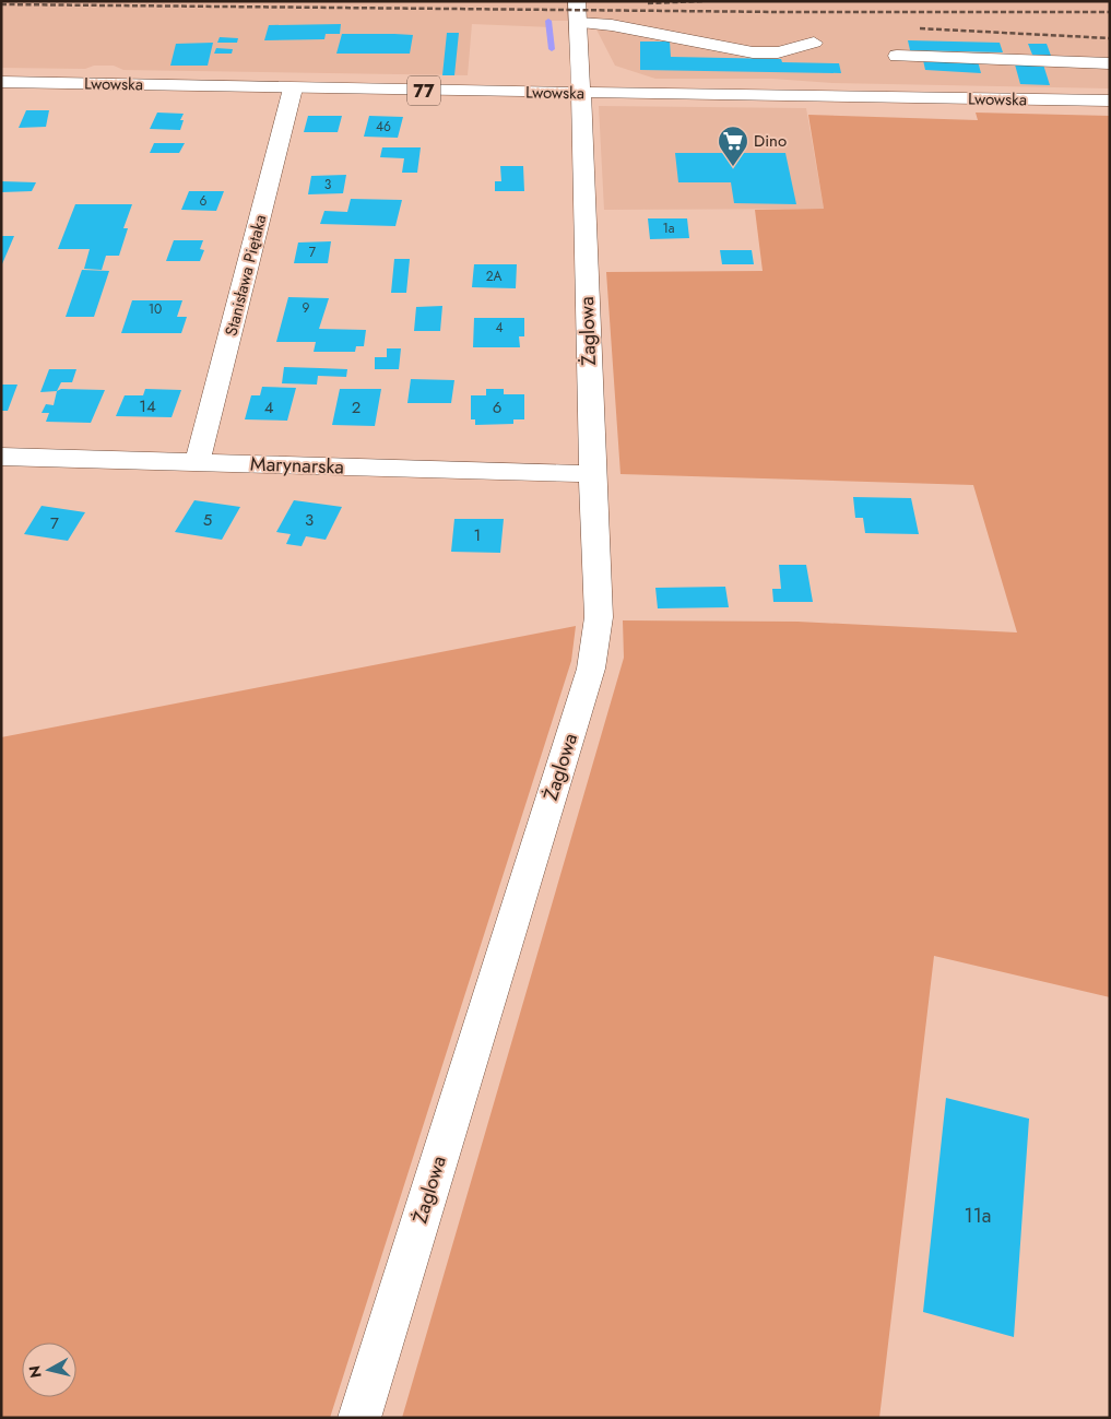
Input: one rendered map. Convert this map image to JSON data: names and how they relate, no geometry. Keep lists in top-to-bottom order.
{
  "streets": {
    "street": [
      "Lwowska",
      "77",
      "Stanisława Piętaka",
      "Żaglowa",
      "Marynarska"
    ]
  },
  "crossings": [
    ["Lwowska", "Stanisława Piętaka"],
    ["Lwowska", "Żaglowa"],
    ["Stanisława Piętaka", "Marynarska"],
    ["Żaglowa", "Marynarska"]
  ],
  "places": {
    "supermarket": ["Dino"]
  },
  "house_numbers": [
    "46",
    "3",
    "6",
    "1a",
    "7",
    "2A",
    "9",
    "10",
    "4",
    "14",
    "4",
    "2",
    "6",
    "5",
    "3",
    "7",
    "1",
    "11a"
  ],
  "north": "left"
}
